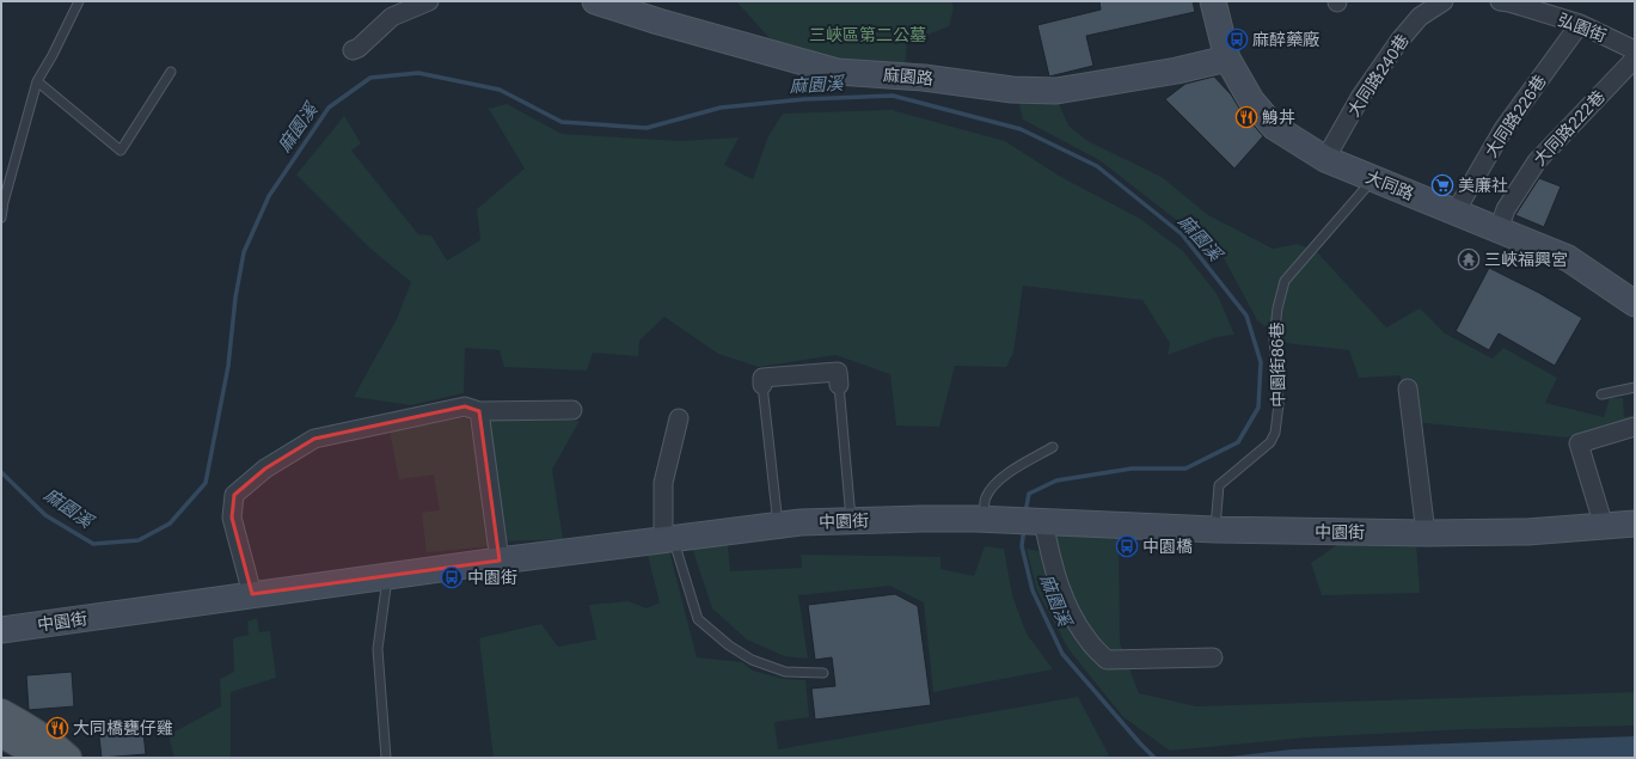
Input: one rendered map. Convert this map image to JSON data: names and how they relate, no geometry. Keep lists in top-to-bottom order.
{
  "streets": {
    "street": [
      "弘園街",
      "大同路240巷",
      "麻園路",
      "大同路226巷",
      "大同路222巷",
      "大同路",
      "中園街"
    ],
    "lane": ["中園街86巷"]
  },
  "crossings": [
    ["弘園街", "大同路226巷"],
    ["大同路240巷", "大同路"],
    ["麻園路", "大同路"],
    ["大同路226巷", "大同路"],
    ["大同路222巷", "大同路"],
    ["大同路", "中園街86巷"],
    ["中園街86巷", "中園街"]
  ],
  "water": ["麻園溪"],
  "parks": ["三峽區第二公墓"],
  "places": {
    "bus stop": ["麻醉藥廠", "中園橋", "中園街"],
    "restaurant": ["鯓丼", "大同橋甕仔雞"],
    "supermarket": ["美廉社"],
    "temple": ["三峽福興宮"]
  }
}
